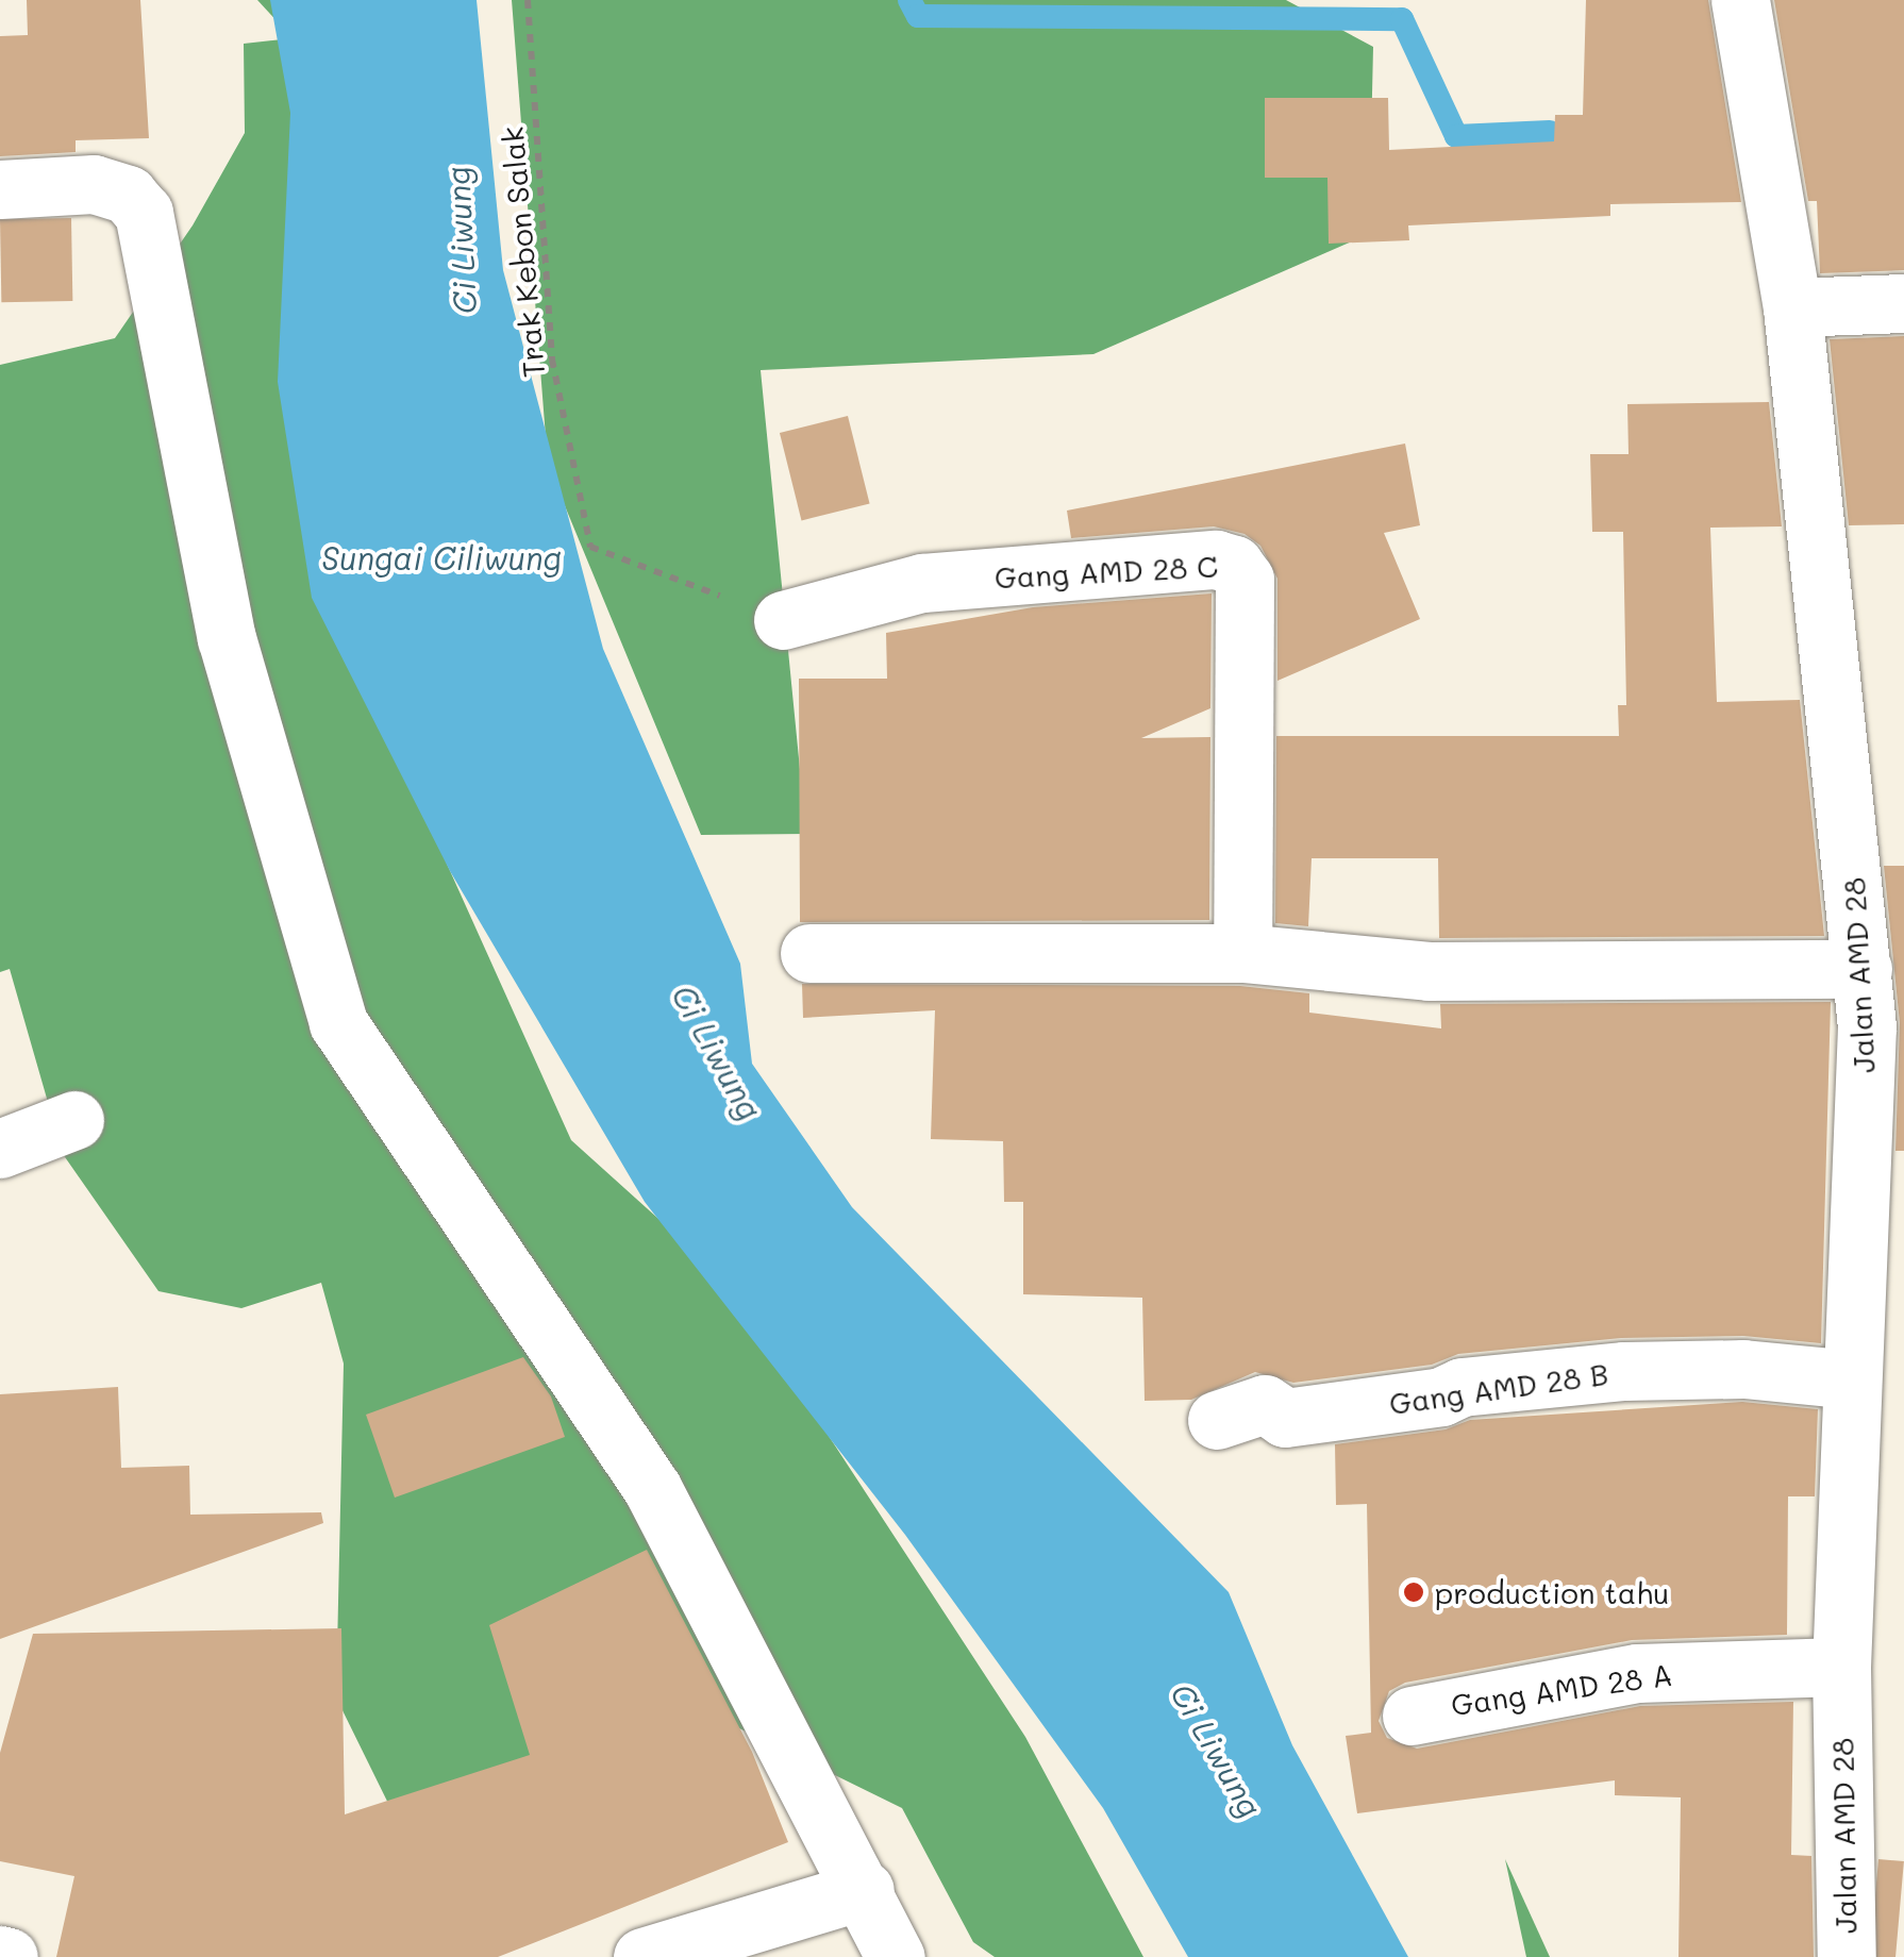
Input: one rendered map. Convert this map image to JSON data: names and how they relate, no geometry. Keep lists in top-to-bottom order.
{
  "streets": {
    "street": [
      "Gang AMD 28 C",
      "Jalan AMD 28",
      "Gang AMD 28 B",
      "Gang AMD 28 A"
    ],
    "path": ["Trak Kebon Salak"]
  },
  "crossings": [
    ["Trak Kebon Salak", "Gang AMD 28 C"],
    ["Jalan AMD 28", "Gang AMD 28 B"],
    ["Jalan AMD 28", "Gang AMD 28 A"]
  ],
  "water": ["Ci Liwung", "Sungai Ciliwung"],
  "places": ["production tahu"]
}
